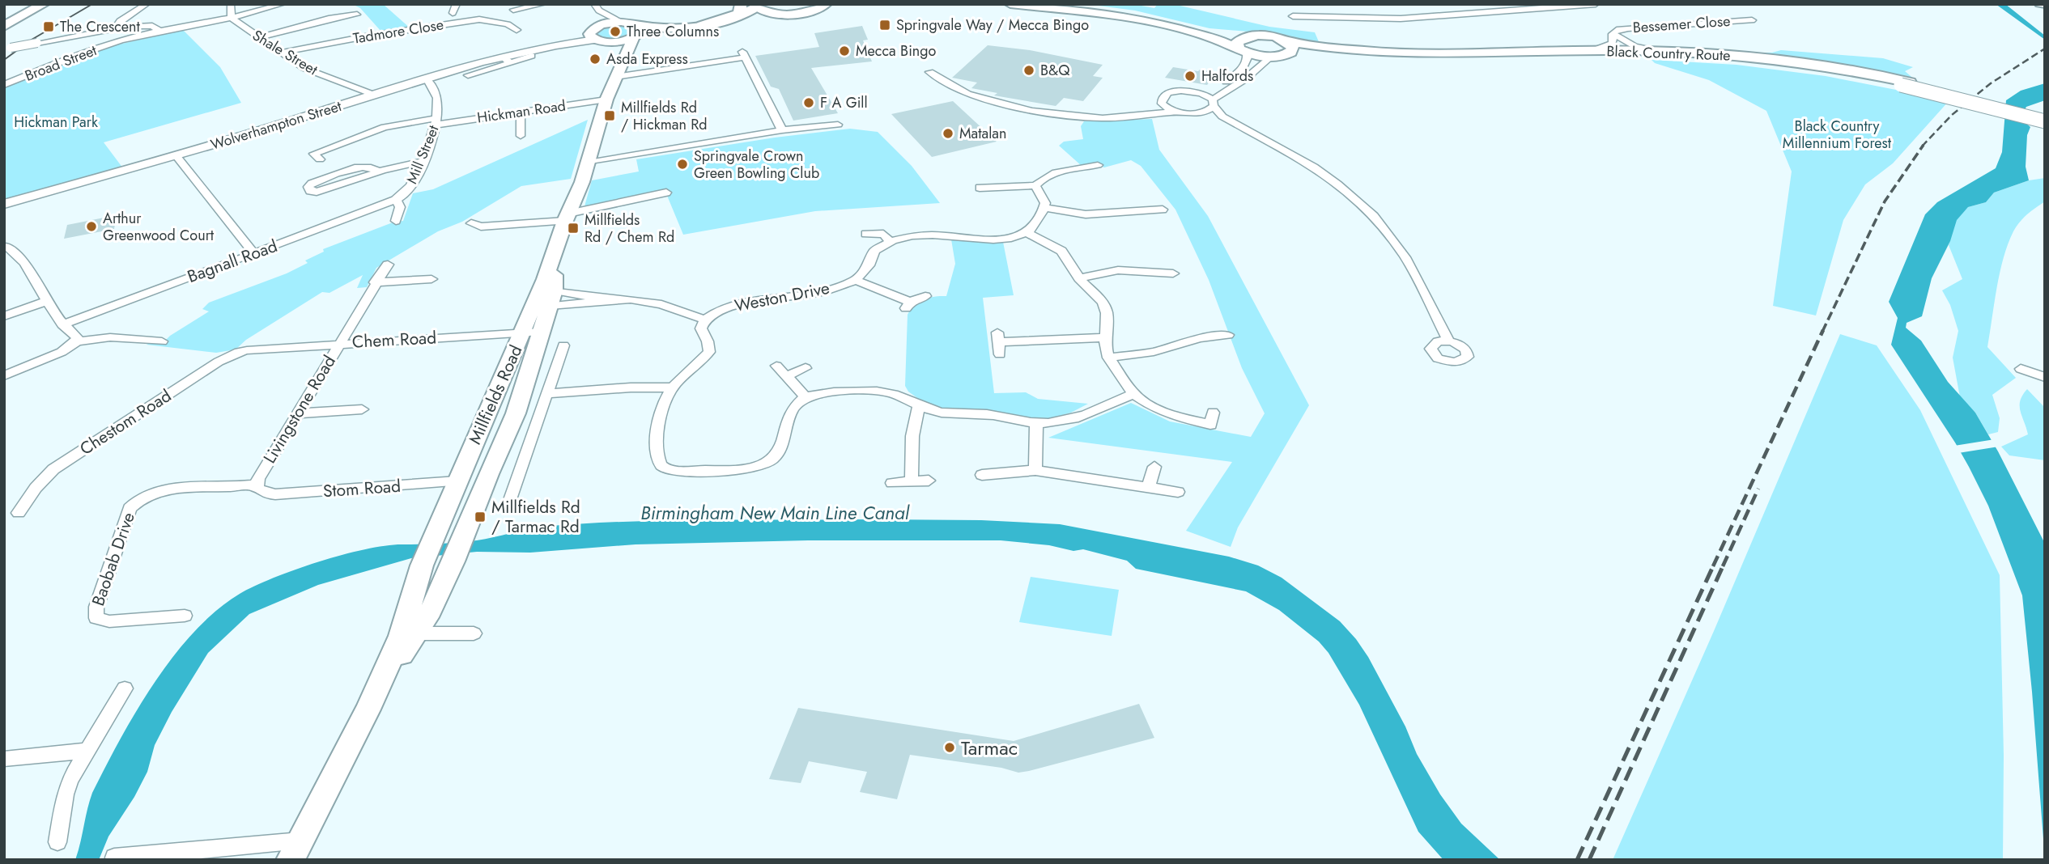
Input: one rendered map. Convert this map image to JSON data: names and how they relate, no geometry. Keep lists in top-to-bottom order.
{
  "streets": {
    "highway": ["Black Country Route"],
    "main road": ["Wolverhampton Street", "Millfields Road"],
    "street": [
      "Bessemer Close",
      "Tadmore Close",
      "Shale Street",
      "Broad Street",
      "Hickman Road",
      "Mill Street",
      "Bagnall Road",
      "Weston Drive",
      "Chem Road",
      "Livingstone Road",
      "Chestom Road",
      "Stom Road",
      "Baobab Drive"
    ]
  },
  "crossings": [
    ["Bessemer Close", "Black Country Route"],
    ["Tadmore Close", "Shale Street"],
    ["Shale Street", "Broad Street"],
    ["Shale Street", "Wolverhampton Street"],
    ["Hickman Road", "Mill Street"],
    ["Hickman Road", "Millfields Road"],
    ["Wolverhampton Street", "Mill Street"],
    ["Mill Street", "Bagnall Road"],
    ["Chem Road", "Millfields Road"],
    ["Chem Road", "Livingstone Road"],
    ["Chem Road", "Chestom Road"],
    ["Millfields Road", "Stom Road"],
    ["Livingstone Road", "Stom Road"],
    ["Livingstone Road", "Baobab Drive"],
    ["Stom Road", "Baobab Drive"]
  ],
  "water": ["Birmingham New Main Line Canal"],
  "parks": ["Hickman Park", "Black Country Millennium Forest"],
  "places": {
    "transit": [
      "Springvale Way / Mecca Bingo",
      "The Crescent",
      "Millfields Rd / Hickman Rd",
      "Millfields Rd / Chem Rd",
      "Millfields Rd / Tarmac Rd"
    ],
    "other": [
      "Three Columns",
      "Mecca Bingo",
      "Asda Express",
      "B&Q",
      "Halfords",
      "F A Gill",
      "Matalan",
      "Springvale Crown Green Bowling Club",
      "Arthur Greenwood Court",
      "Tarmac"
    ]
  }
}
